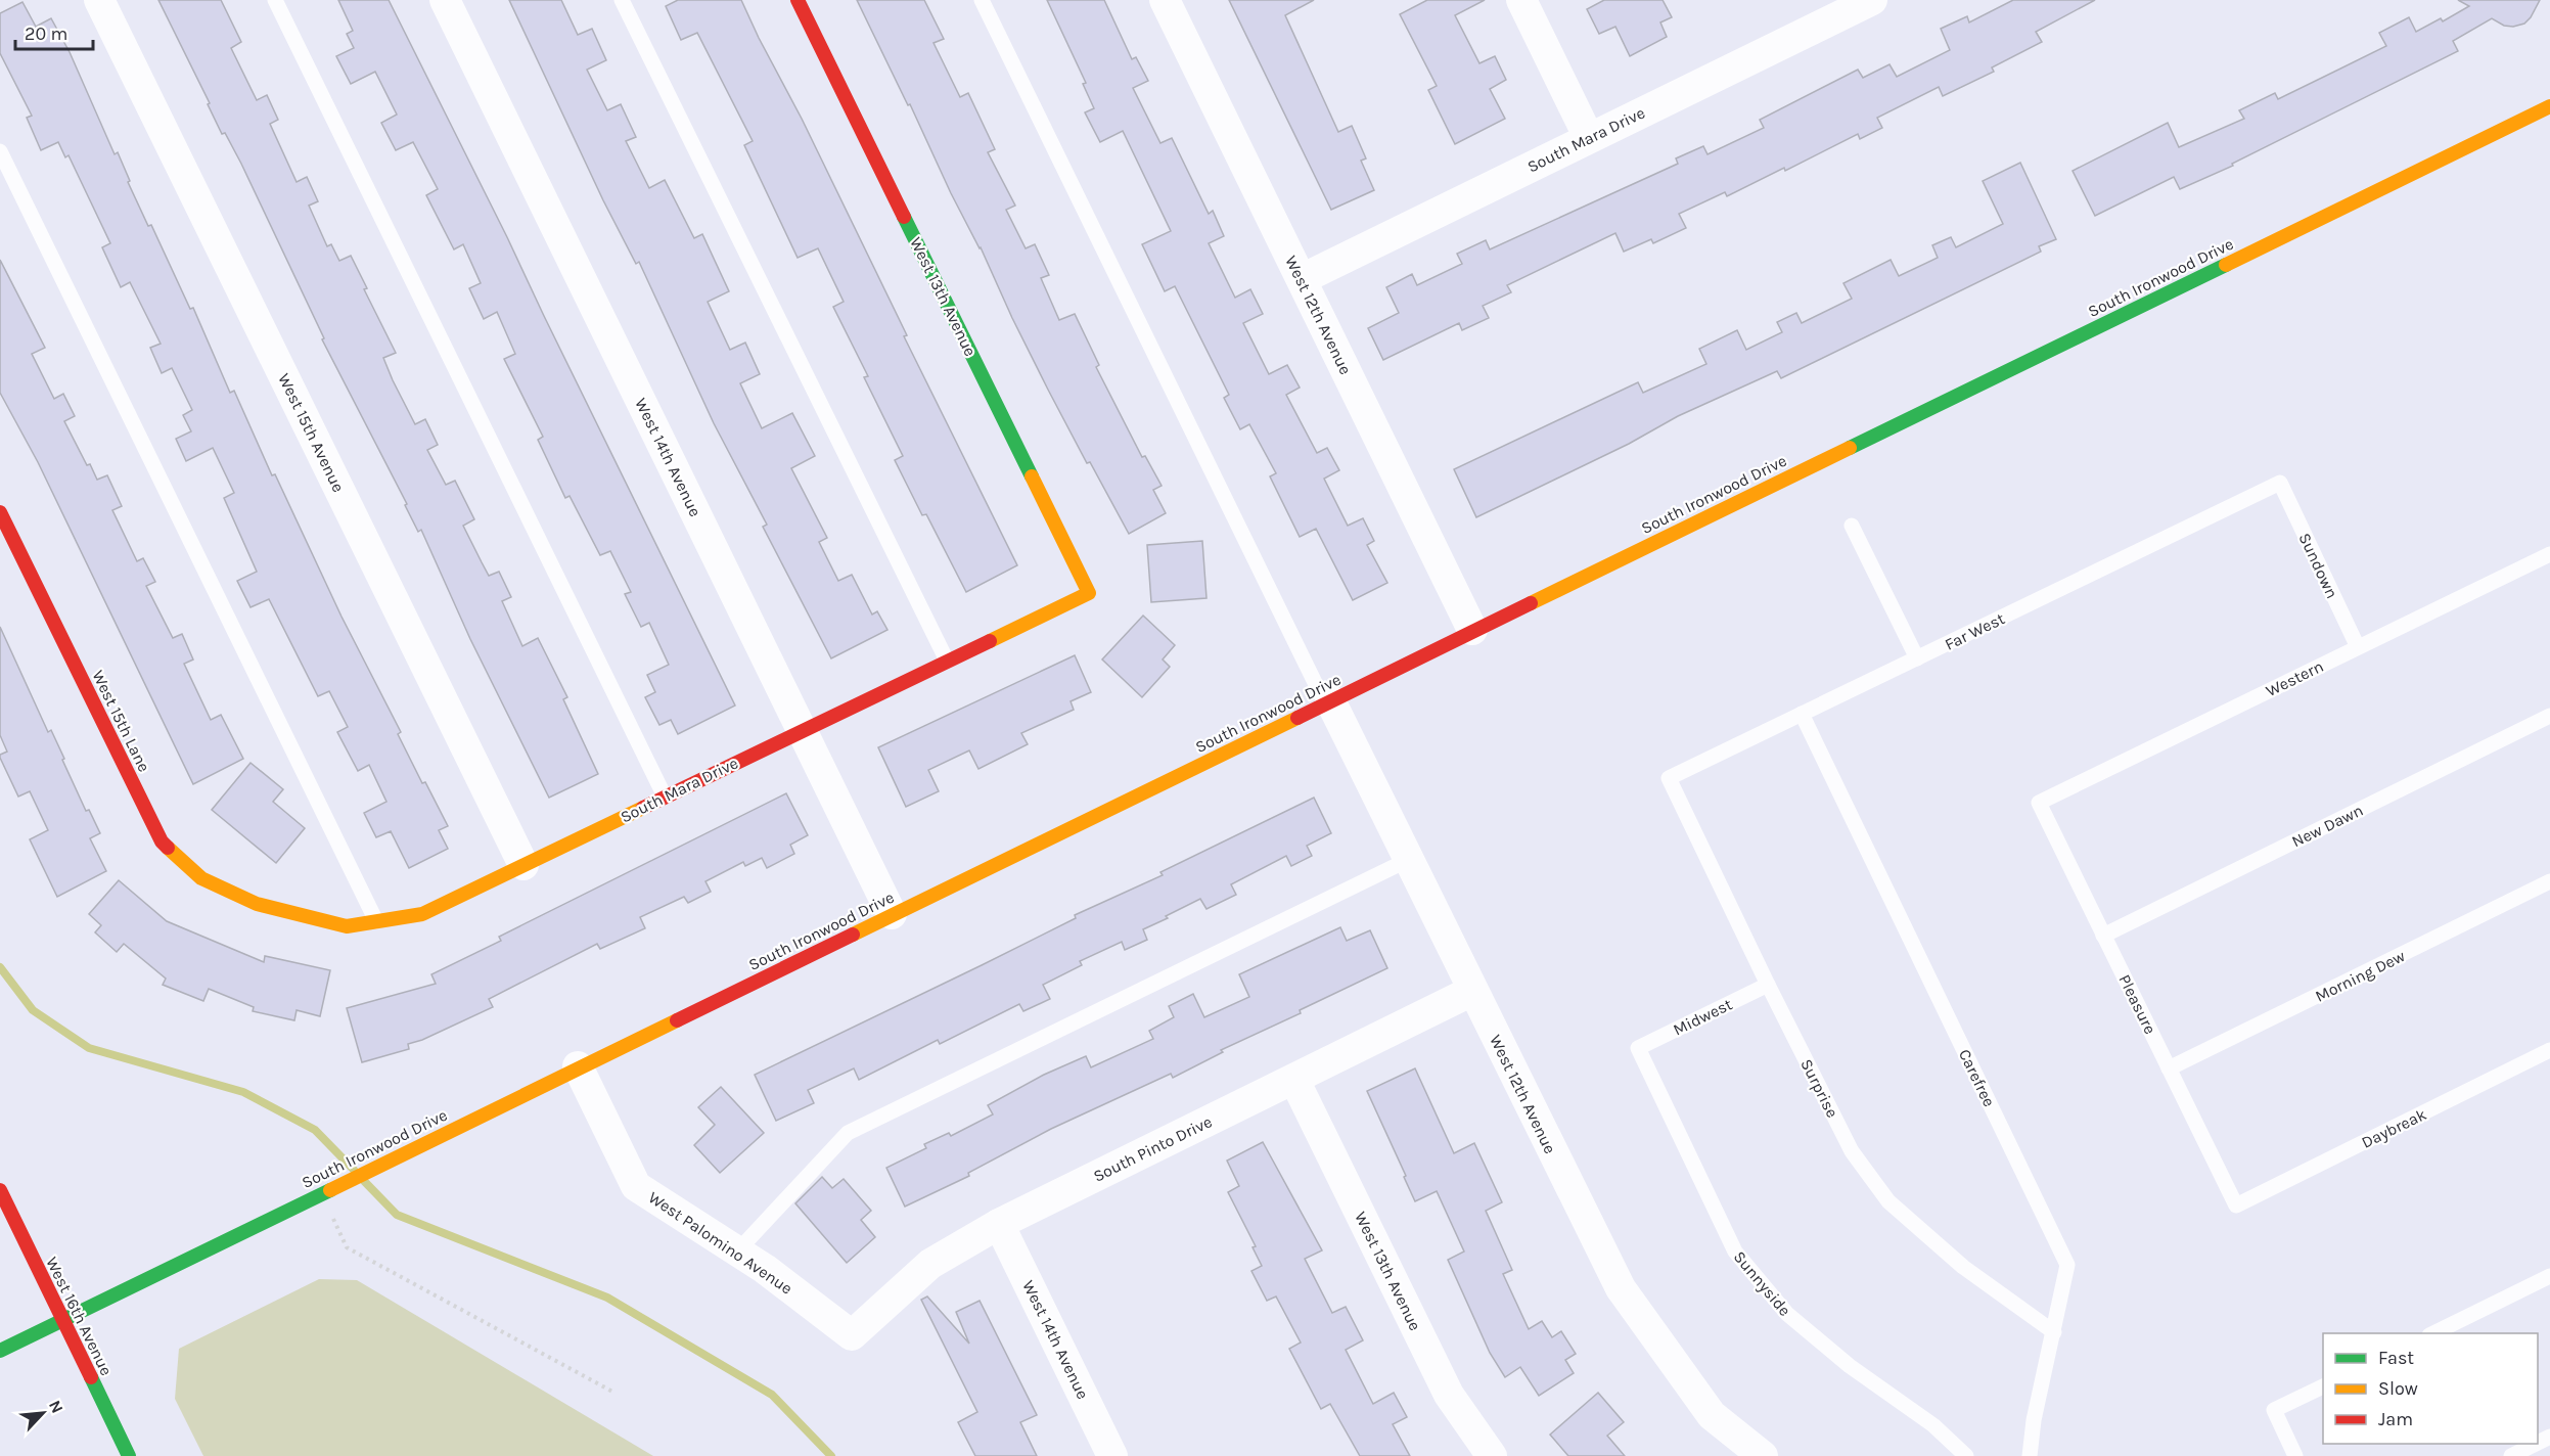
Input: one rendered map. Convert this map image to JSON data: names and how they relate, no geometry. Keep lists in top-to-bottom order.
{
  "streets": {
    "main road": [
      "South Mara Drive",
      "South Ironwood Drive",
      "West 13th Avenue",
      "West 15th Lane",
      "West 16th Avenue"
    ],
    "street": [
      "West 12th Avenue",
      "West 15th Avenue",
      "West 14th Avenue",
      "South Pinto Drive",
      "West Palomino Avenue"
    ],
    "lane": [
      "Sundown",
      "Far West",
      "Western",
      "New Dawn",
      "Morning Dew",
      "Pleasure",
      "Midwest",
      "Carefree",
      "Surprise",
      "Daybreak",
      "Sunnyside"
    ]
  },
  "crossings": [
    ["South Mara Drive", "West 13th Avenue"],
    ["South Mara Drive", "West 12th Avenue"],
    ["South Mara Drive", "West 15th Avenue"],
    ["South Mara Drive", "West 14th Avenue"],
    ["South Mara Drive", "West 15th Lane"],
    ["South Ironwood Drive", "West 12th Avenue"],
    ["South Ironwood Drive", "West 14th Avenue"],
    ["South Ironwood Drive", "West Palomino Avenue"],
    ["South Ironwood Drive", "West 16th Avenue"],
    ["West 13th Avenue", "South Pinto Drive"],
    ["West 12th Avenue", "South Pinto Drive"],
    ["West 14th Avenue", "South Pinto Drive"],
    ["Sundown", "Far West"],
    ["Sundown", "Western"],
    ["Far West", "Carefree"],
    ["Far West", "Surprise"],
    ["Western", "Pleasure"],
    ["New Dawn", "Pleasure"],
    ["Morning Dew", "Pleasure"],
    ["Pleasure", "Daybreak"],
    ["Midwest", "Surprise"],
    ["Midwest", "Sunnyside"],
    ["Carefree", "Surprise"],
    ["South Pinto Drive", "West Palomino Avenue"]
  ],
  "legend": ["Fast", "Slow", "Jam"],
  "scale_bar": "20 m",
  "north": "top right"
}
